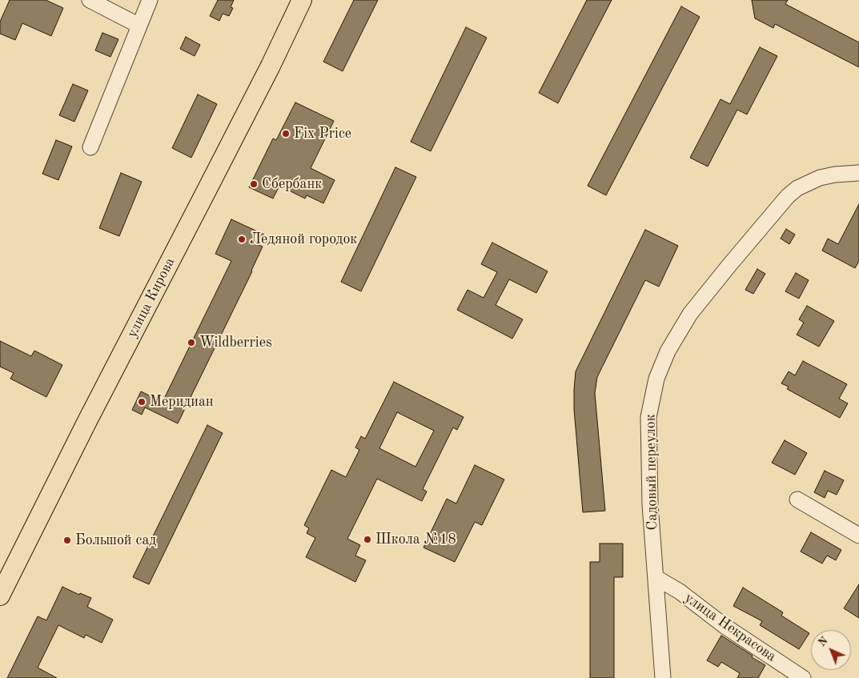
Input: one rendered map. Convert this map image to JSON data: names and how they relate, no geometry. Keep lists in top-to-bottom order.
{
  "streets": {
    "main road": ["улица Кирова"],
    "street": ["Садовый переулок", "улица Некрасова"]
  },
  "crossings": [
    ["Садовый переулок", "улица Некрасова"]
  ],
  "places": [
    "Fix Price",
    "Сбербанк",
    "Ледяной городок",
    "Wildberries",
    "Меридиан",
    "Школа №18",
    "Большой сад"
  ],
  "north": "top left"
}
